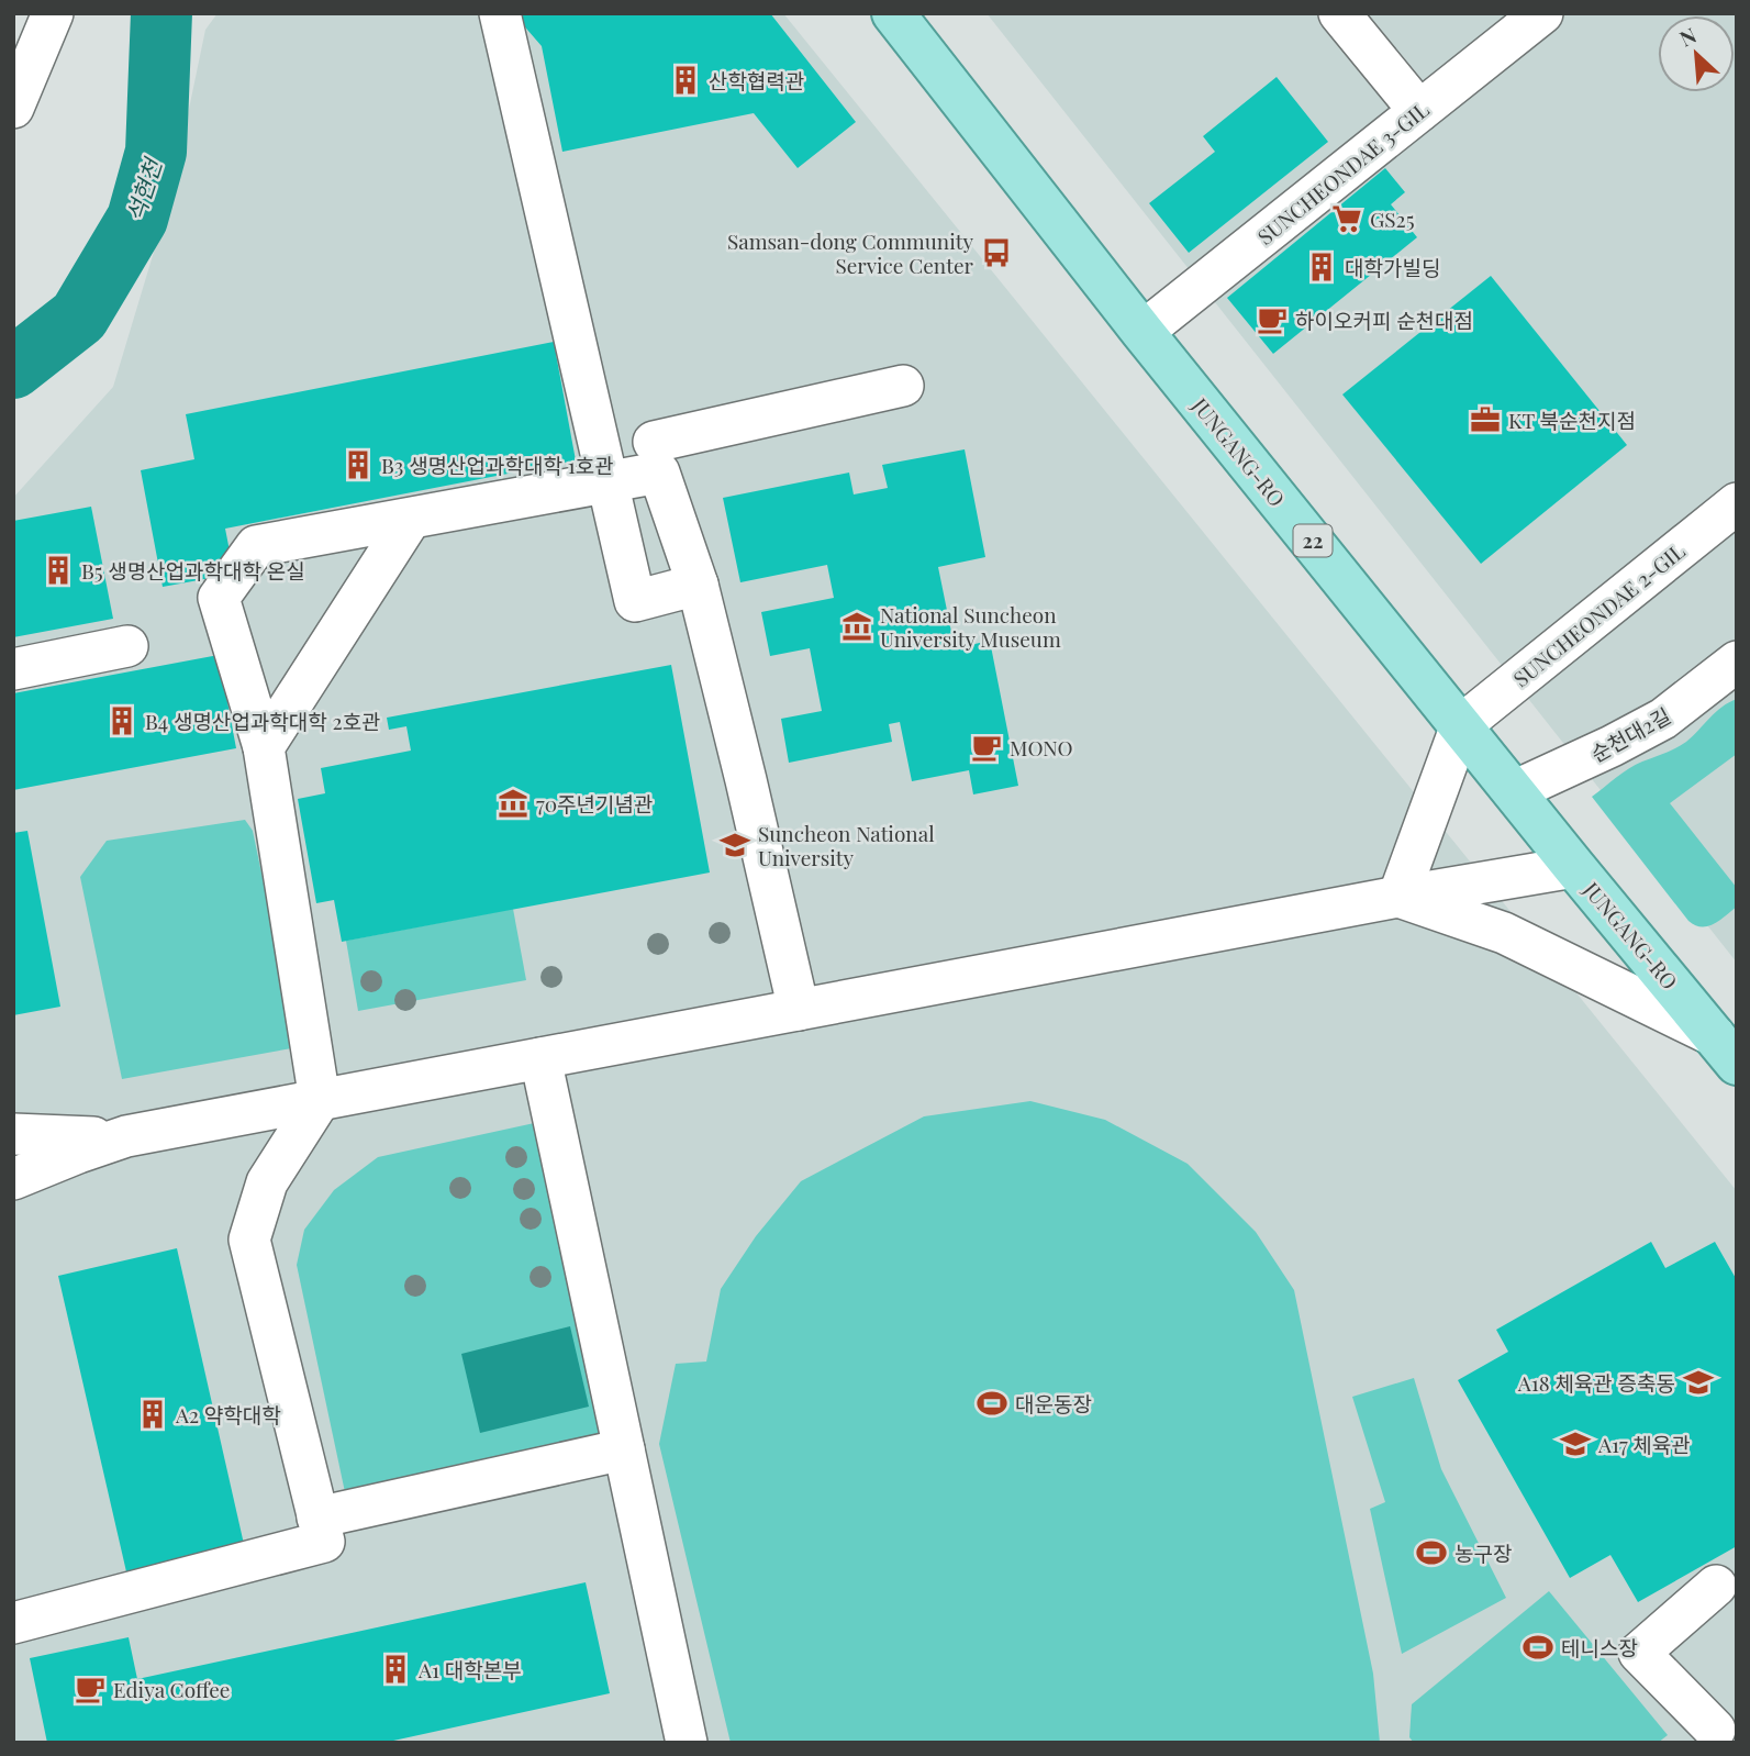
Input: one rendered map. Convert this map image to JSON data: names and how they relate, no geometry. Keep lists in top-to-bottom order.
{
  "streets": {
    "main road": ["JUNGANG-RO", "22"],
    "street": ["SUNCHEONDAE 3-GIL", "SUNCHEONDAE 2-GIL", "순천대2길"]
  },
  "crossings": [
    ["SUNCHEONDAE 3-GIL", "JUNGANG-RO"],
    ["JUNGANG-RO", "SUNCHEONDAE 2-GIL"],
    ["JUNGANG-RO", "순천대2길"]
  ],
  "water": ["석현천"],
  "places": {
    "building": [
      "산학협력관",
      "대학가빌딩",
      "B3 생명산업과학대학 1호관",
      "B5 생명산업과학대학 온실",
      "B4 생명산업과학대학 2호관",
      "A2 약학대학",
      "A1 대학본부"
    ],
    "supermarket": ["GS25"],
    "bus stop": ["Samsan-dong Community Service Center"],
    "cafe": ["하이오커피 순천대점", "MONO", "Ediya Coffee"],
    "office": ["KT 북순천지점"],
    "museum": ["National Suncheon University Museum", "70주년기념관"],
    "school or university": ["Suncheon National University", "A18 체육관 증축동", "A17 체육관"],
    "sports": ["대운동장", "농구장", "테니스장"]
  },
  "north": "top left"
}
